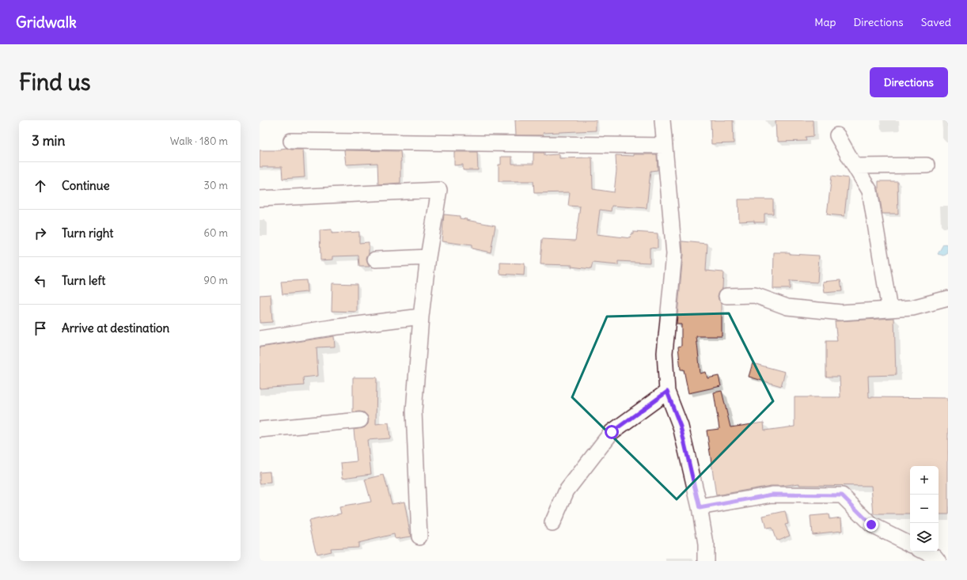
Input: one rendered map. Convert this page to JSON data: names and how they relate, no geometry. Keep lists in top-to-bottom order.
{
  "page": {
    "header": "Gridwalk",
    "nav": ["Map", "Directions", "Saved"],
    "buttons": "Directions",
    "title": "Find us",
    "heading": ["3 min", "Walk · 180 m"],
    "list": [
      ["Continue", "30 m"],
      ["Turn right", "60 m"],
      ["Turn left", "90 m"],
      "Arrive at destination"
    ],
    "map_buttons": ["+", "−"]
  }
}
